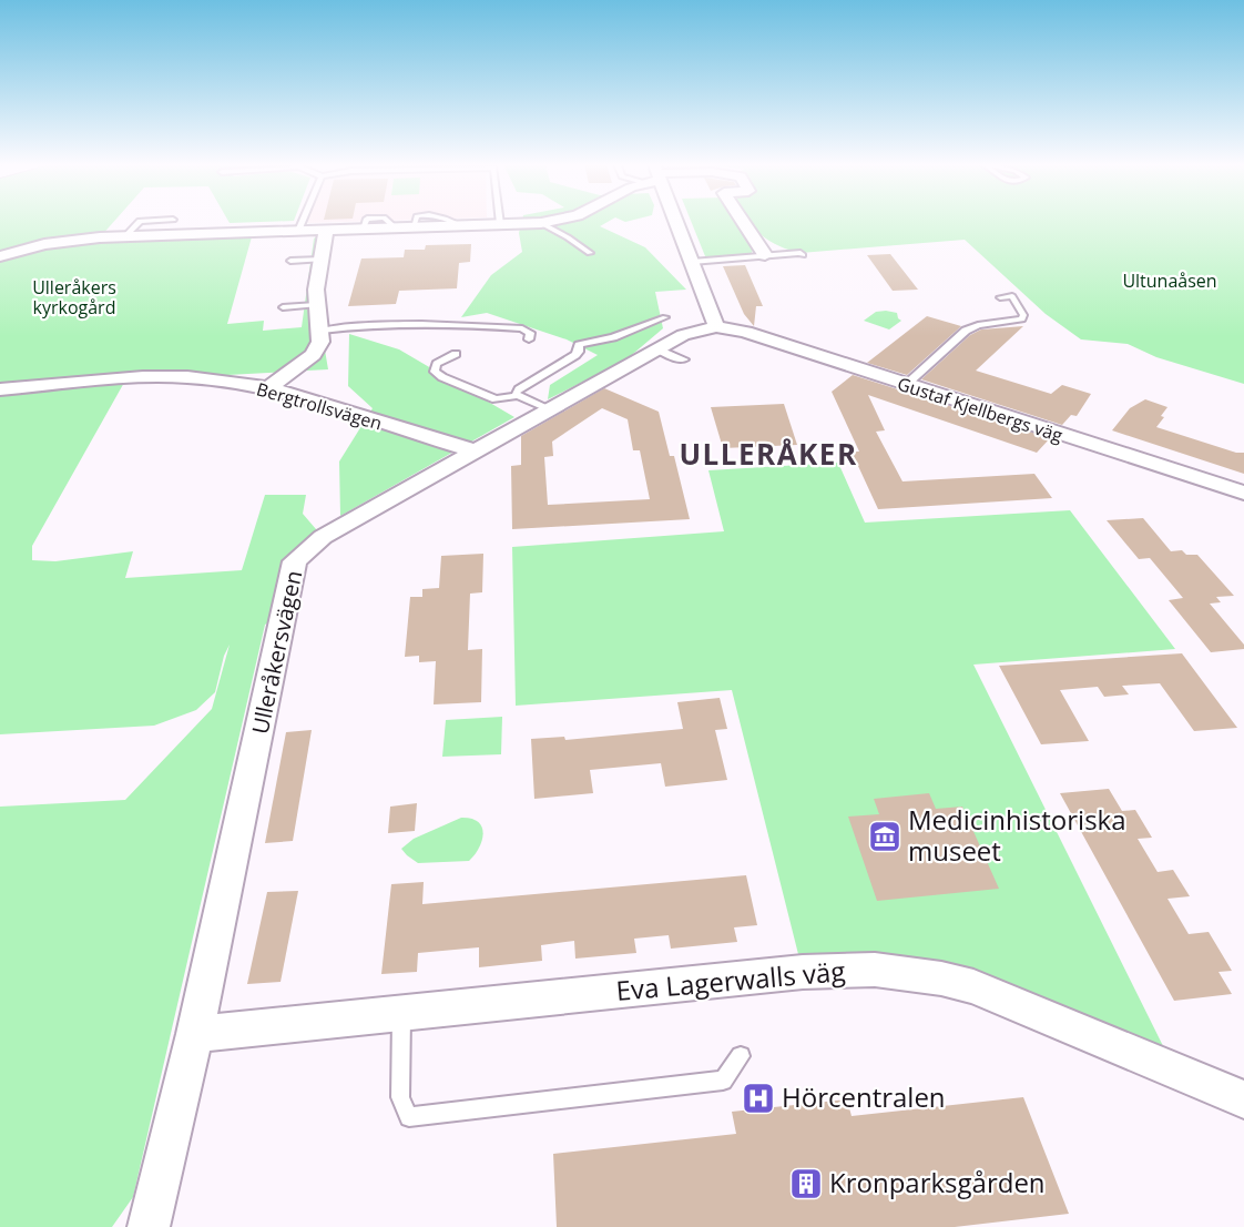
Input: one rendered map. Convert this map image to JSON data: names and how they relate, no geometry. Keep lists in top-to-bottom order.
{
  "streets": {
    "street": [
      "Bergtrollsvägen",
      "Gustaf Kjellbergs väg",
      "Ulleråkersvägen",
      "Eva Lagerwalls väg"
    ]
  },
  "crossings": [
    ["Bergtrollsvägen", "Ulleråkersvägen"],
    ["Gustaf Kjellbergs väg", "Ulleråkersvägen"],
    ["Ulleråkersvägen", "Eva Lagerwalls väg"]
  ],
  "districts": ["ULLERÅKER"],
  "parks": ["Ultunaåsen", "Ulleråkers kyrkogård"],
  "places": {
    "museum": ["Medicinhistoriska museet"],
    "hospital": ["Hörcentralen"],
    "building": ["Kronparksgården"]
  }
}
